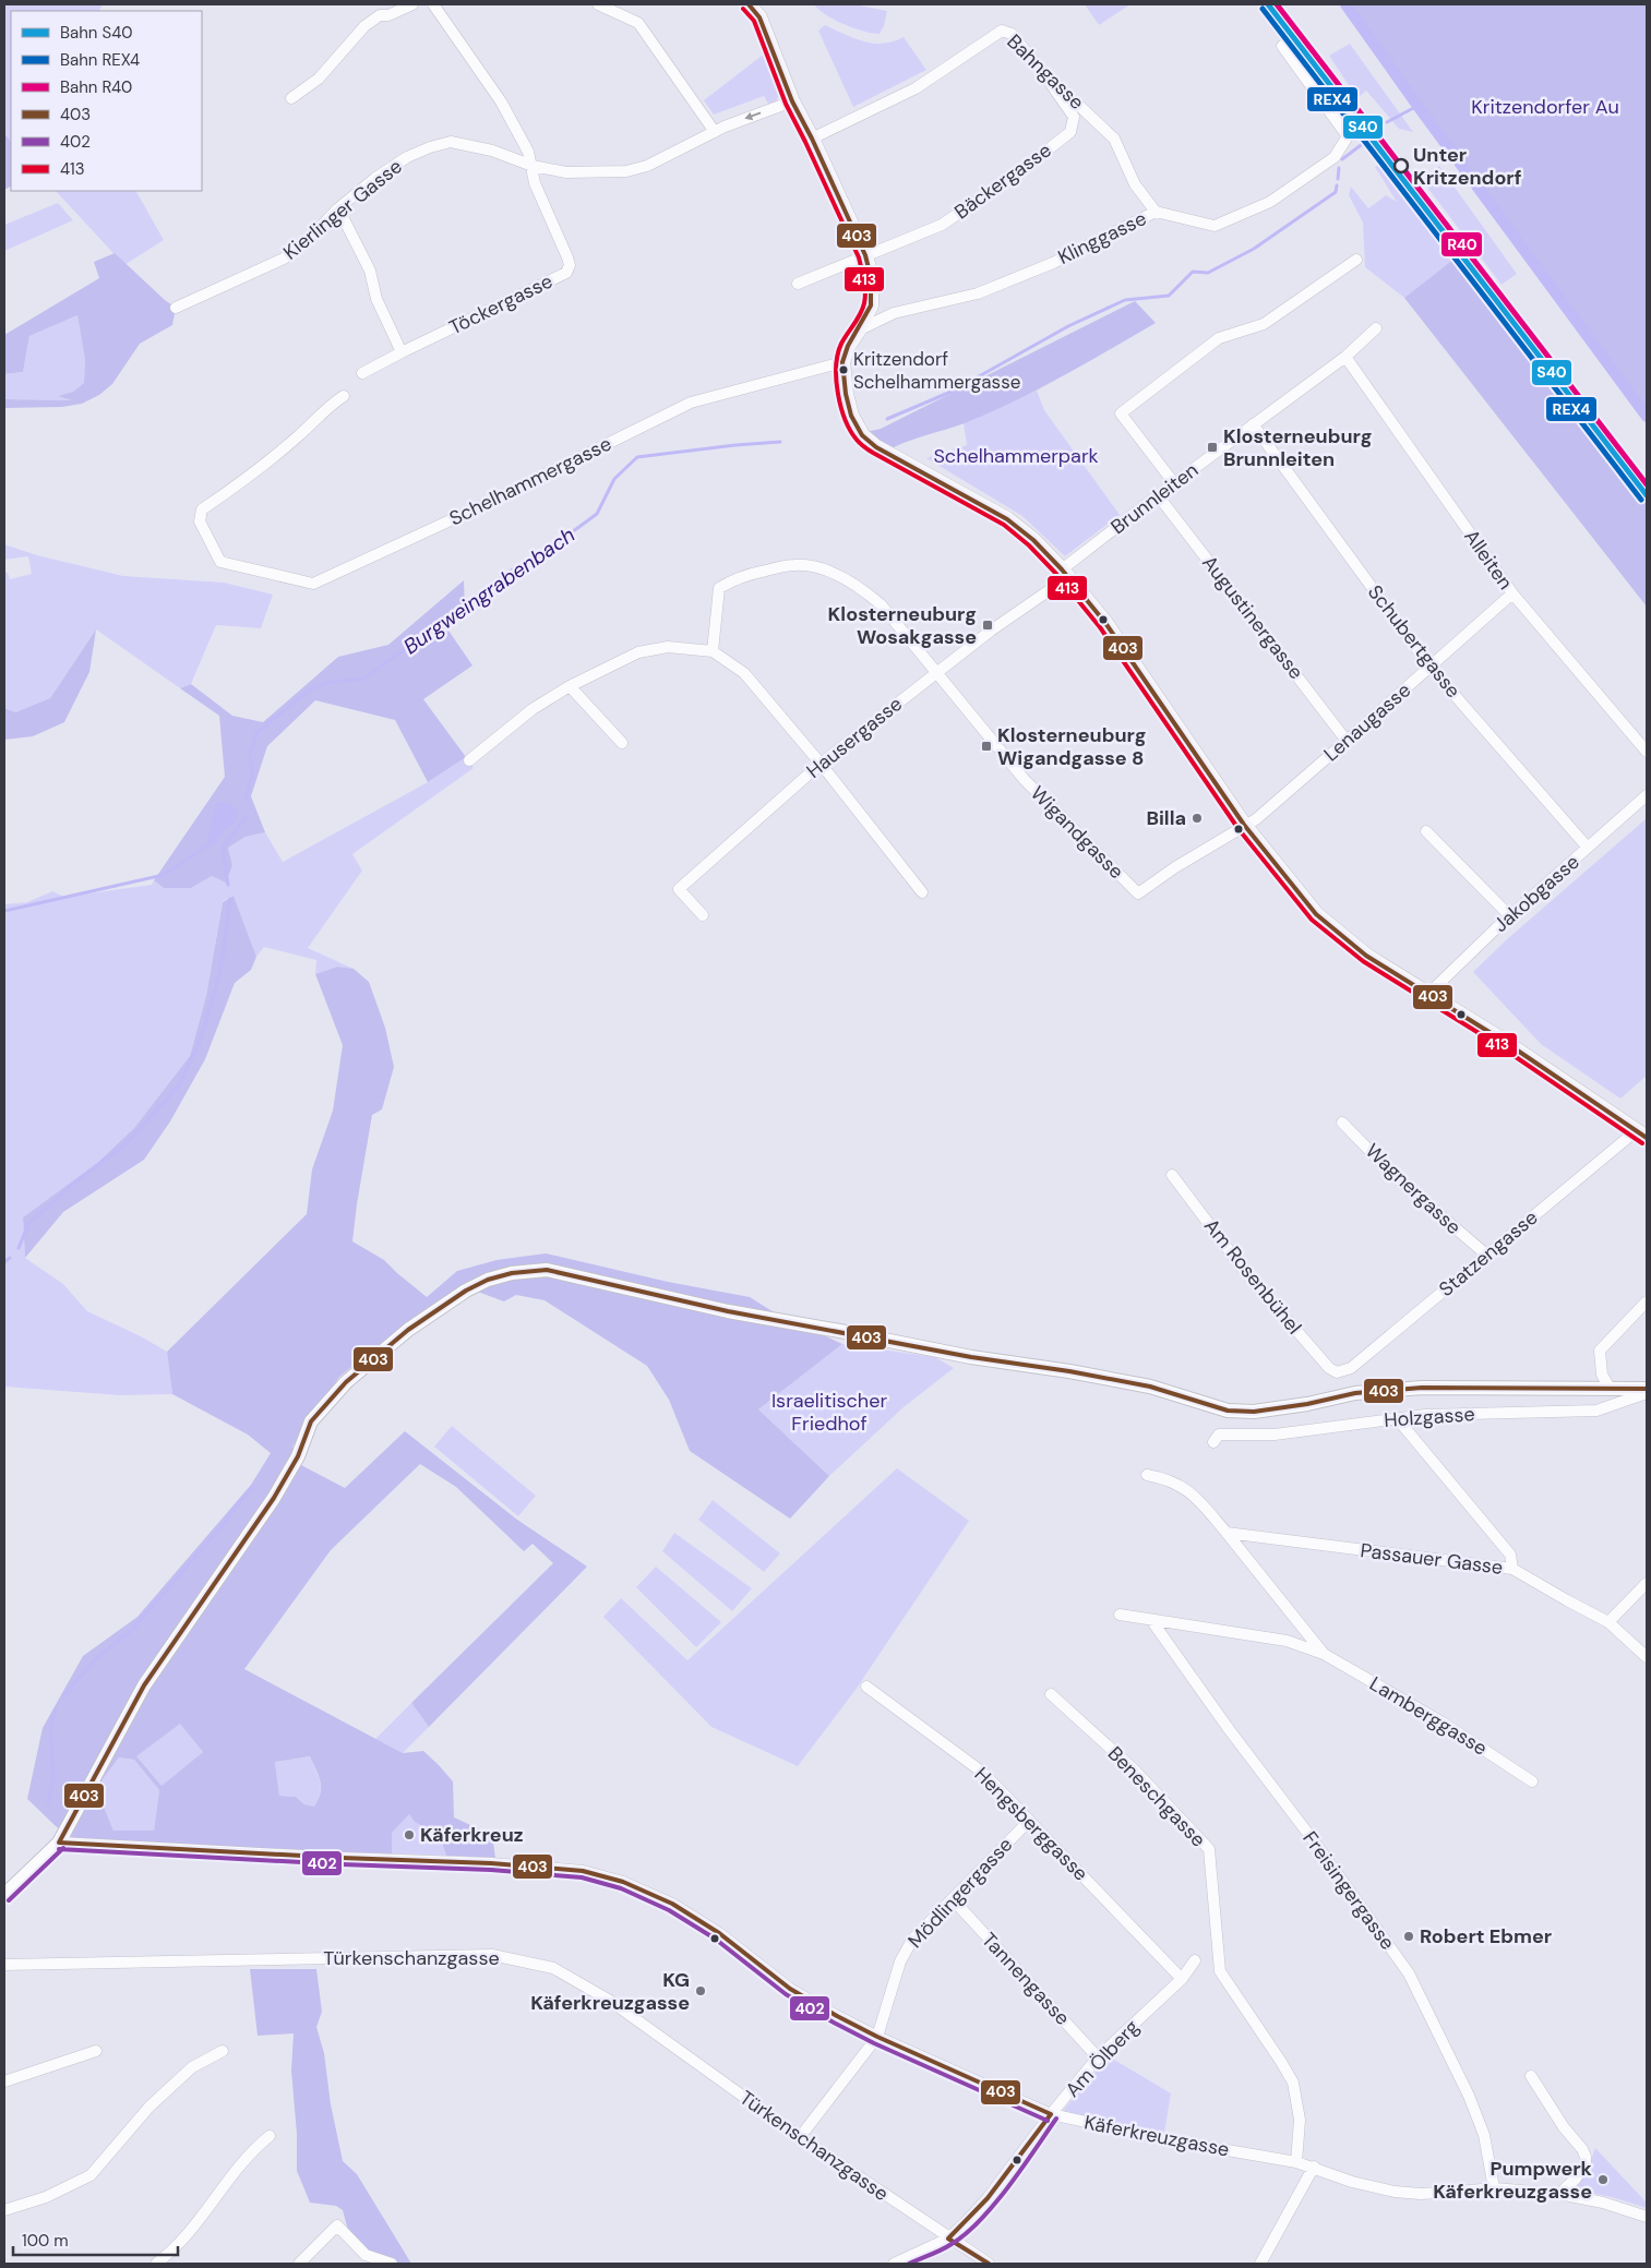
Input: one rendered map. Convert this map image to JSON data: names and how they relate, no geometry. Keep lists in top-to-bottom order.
{
  "streets": {
    "street": [
      "Bahngasse",
      "Bäckergasse",
      "Kierlinger Gasse",
      "Klinggasse",
      "Töckergasse",
      "Schelhammergasse",
      "Brunnleiten",
      "Alleiten",
      "Augustinergasse",
      "Schubertgasse",
      "Lenaugasse",
      "Hausergasse",
      "Wigandgasse",
      "Jakobgasse",
      "Wagnergasse",
      "Statzengasse",
      "Am Rosenbühel",
      "Holzgasse",
      "Passauer Gasse",
      "Lamberggasse",
      "Beneschgasse",
      "Hengsberggasse",
      "Freisingergasse",
      "Mödlingergasse",
      "Türkenschanzgasse",
      "Tannengasse",
      "Am Ölberg",
      "Käferkreuzgasse"
    ]
  },
  "crossings": [
    ["Bahngasse", "Bäckergasse"],
    ["Bahngasse", "Klinggasse"],
    ["Kierlinger Gasse", "Töckergasse"],
    ["Brunnleiten", "Alleiten"],
    ["Brunnleiten", "Augustinergasse"],
    ["Brunnleiten", "Schubertgasse"],
    ["Brunnleiten", "Hausergasse"],
    ["Alleiten", "Lenaugasse"],
    ["Augustinergasse", "Lenaugasse"],
    ["Schubertgasse", "Lenaugasse"],
    ["Schubertgasse", "Jakobgasse"],
    ["Lenaugasse", "Wigandgasse"],
    ["Hausergasse", "Wigandgasse"],
    ["Wagnergasse", "Statzengasse"],
    ["Statzengasse", "Am Rosenbühel"],
    ["Holzgasse", "Passauer Gasse"],
    ["Holzgasse", "Käferkreuzgasse"],
    ["Beneschgasse", "Käferkreuzgasse"],
    ["Hengsberggasse", "Mödlingergasse"],
    ["Hengsberggasse", "Am Ölberg"],
    ["Freisingergasse", "Käferkreuzgasse"],
    ["Mödlingergasse", "Türkenschanzgasse"],
    ["Mödlingergasse", "Tannengasse"],
    ["Mödlingergasse", "Käferkreuzgasse"],
    ["Türkenschanzgasse", "Am Ölberg"],
    ["Tannengasse", "Am Ölberg"],
    ["Am Ölberg", "Käferkreuzgasse"]
  ],
  "water": ["Burgweingrabenbach"],
  "parks": ["Kritzendorfer Au", "Schelhammerpark", "Israelitischer Friedhof"],
  "places": {
    "other": [
      "Unter Kritzendorf",
      "Kritzendorf Schelhammergasse",
      "Billa",
      "Käferkreuz",
      "Robert Ebmer",
      "KG Käferkreuzgasse",
      "Pumpwerk Käferkreuzgasse"
    ],
    "transit": ["Klosterneuburg Brunnleiten", "Klosterneuburg Wosakgasse", "Klosterneuburg Wigandgasse 8"]
  },
  "lines": [
    "rail line S40",
    "rail line R40",
    "transit line 403",
    "rail line REX4",
    "transit line 413",
    "transit line 402"
  ],
  "legend": [
    "Bahn S40",
    "Bahn REX4",
    "Bahn R40",
    "403",
    "402",
    "413"
  ],
  "scale_bar": "100 m"
}
